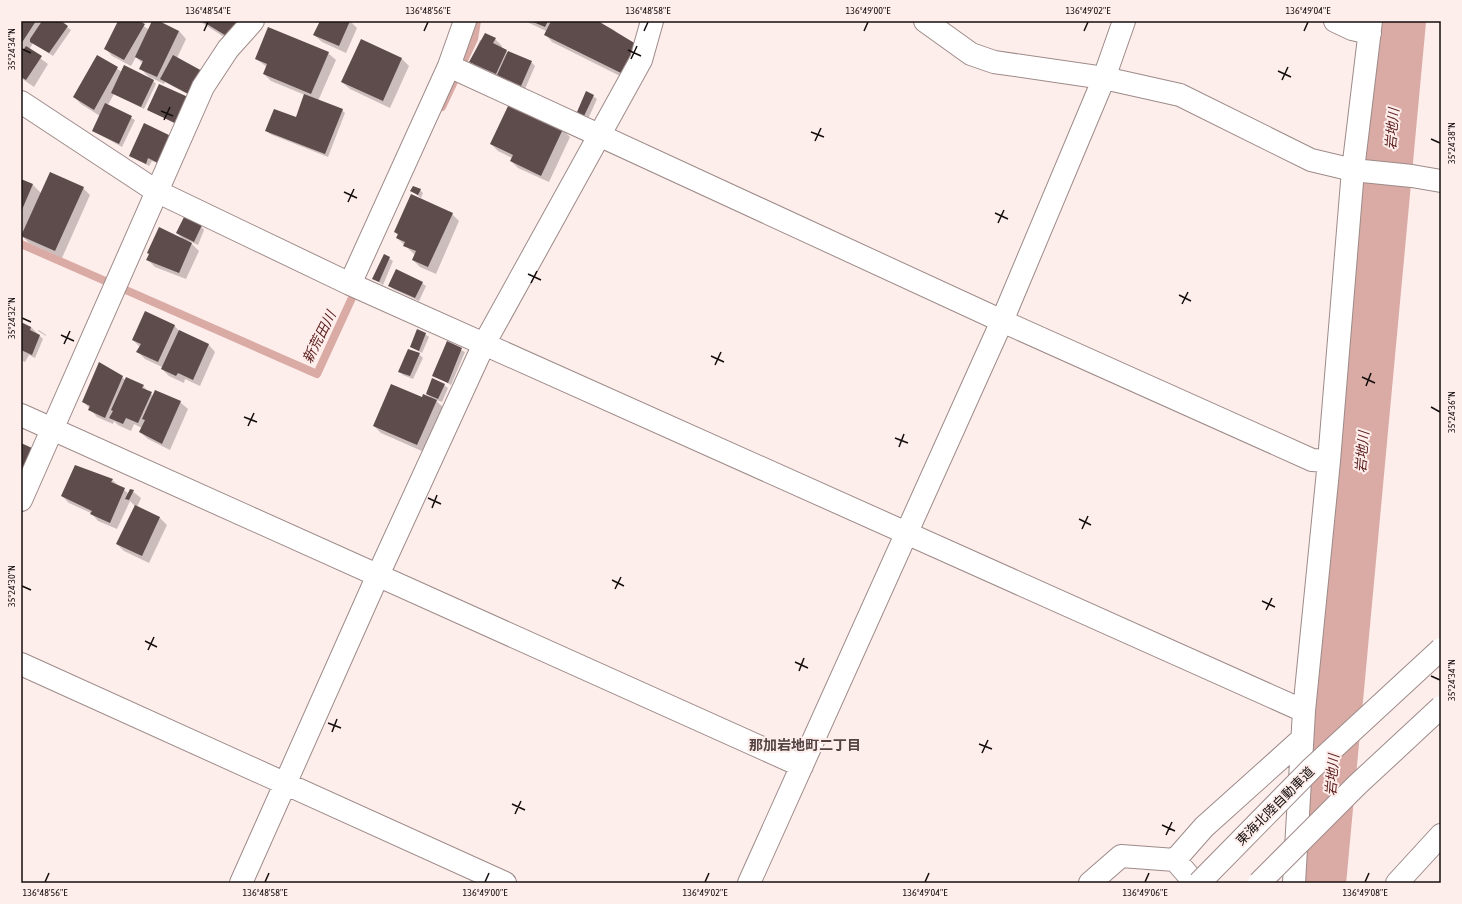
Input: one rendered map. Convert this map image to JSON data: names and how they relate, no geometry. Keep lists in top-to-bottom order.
{
  "streets": {
    "main road": ["東海北陸自動車道"]
  },
  "districts": ["那加岩地町二丁目"],
  "water": ["岩地川", "新荒田川"],
  "coordinates": [
    "136°48'54\"E",
    "136°48'56\"E",
    "136°48'58\"E",
    "136°49'00\"E",
    "136°49'02\"E",
    "136°49'04\"E",
    "35°24'34\"N",
    "35°24'38\"N",
    "35°24'32\"N",
    "35°24'36\"N",
    "35°24'30\"N",
    "136°49'06\"E",
    "136°49'08\"E"
  ]
}
